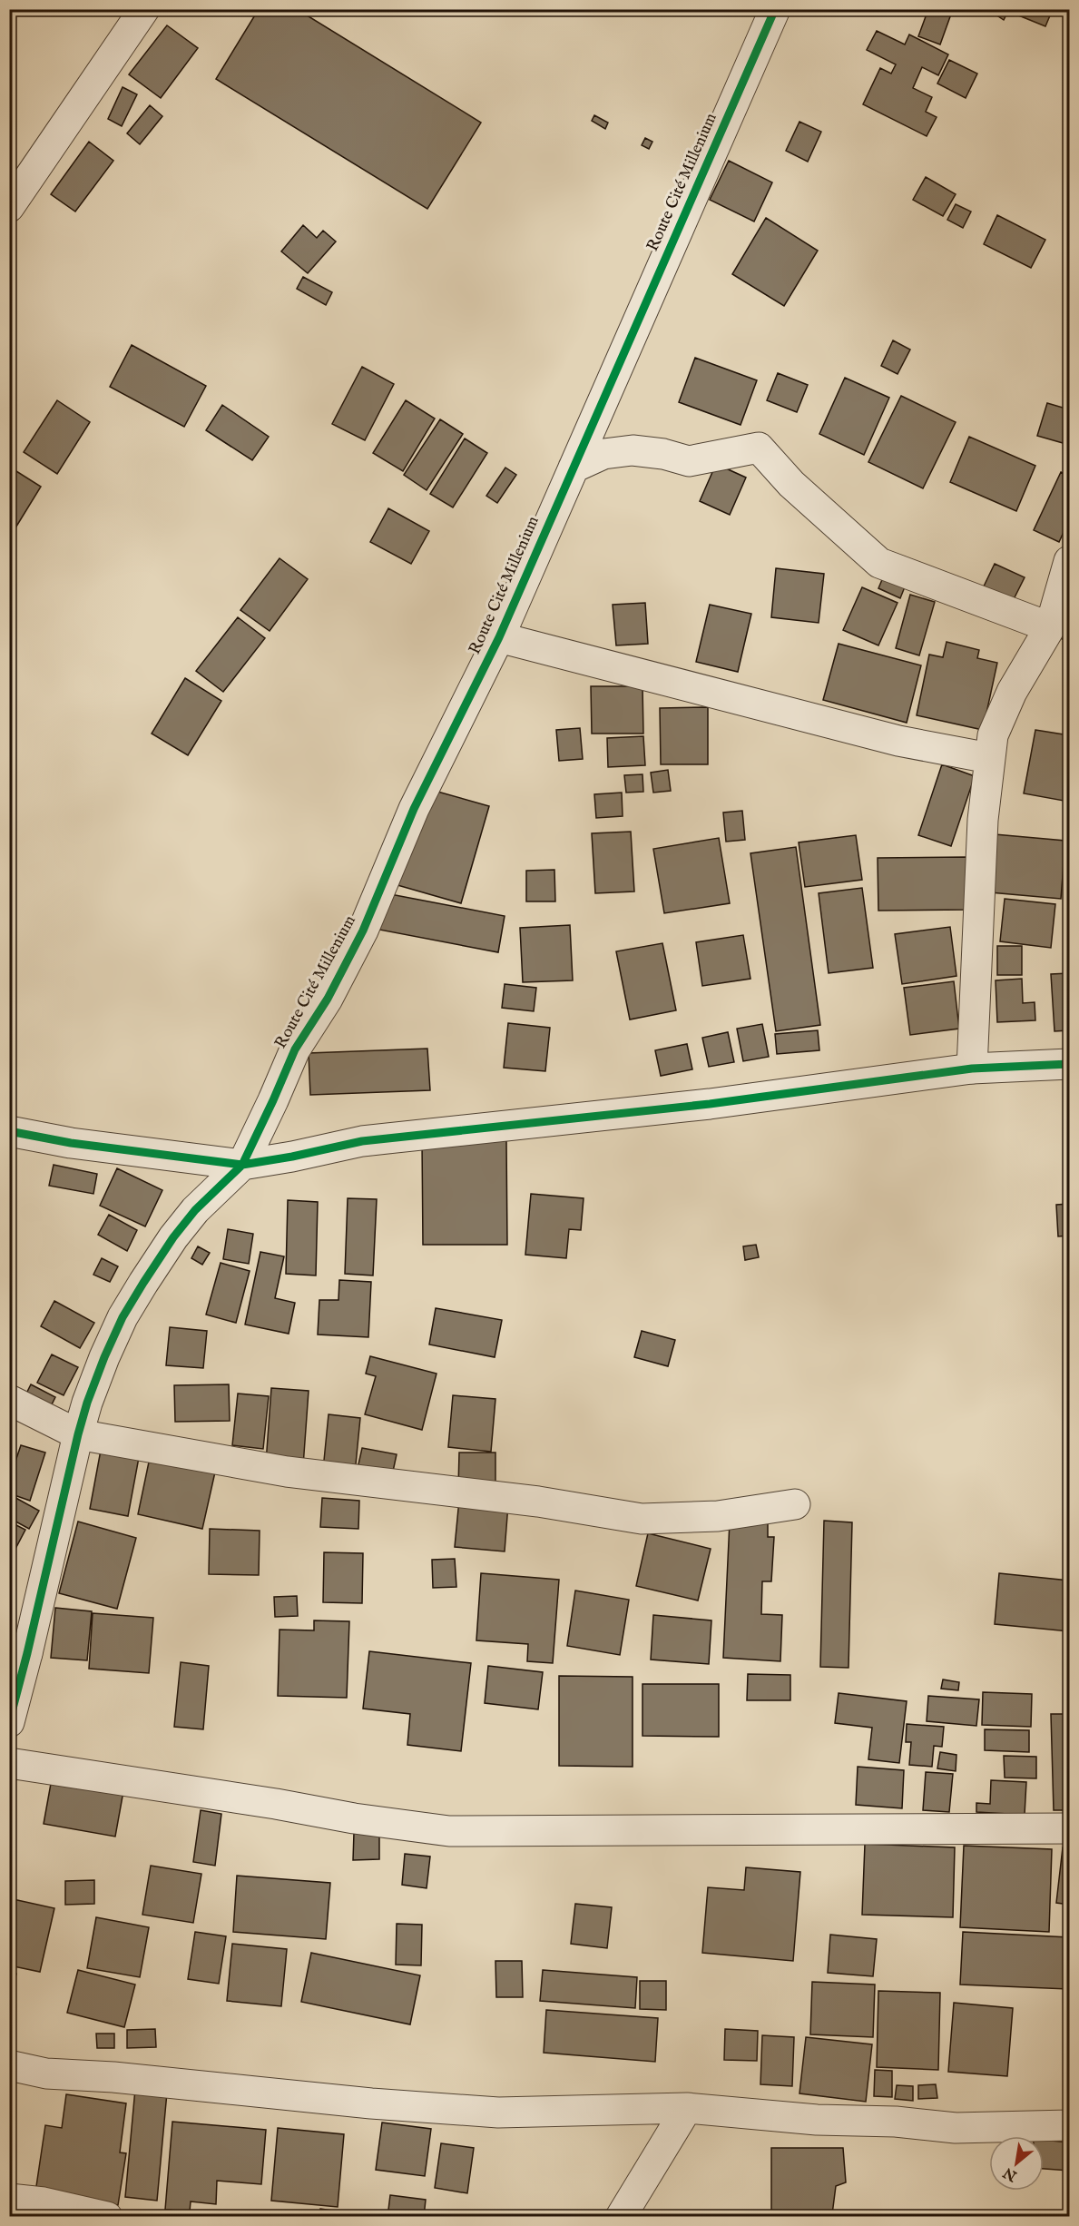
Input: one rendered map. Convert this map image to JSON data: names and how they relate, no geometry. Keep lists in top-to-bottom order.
{
  "streets": {
    "street": ["Route Cité Millenium"]
  },
  "north": "bottom left"
}
